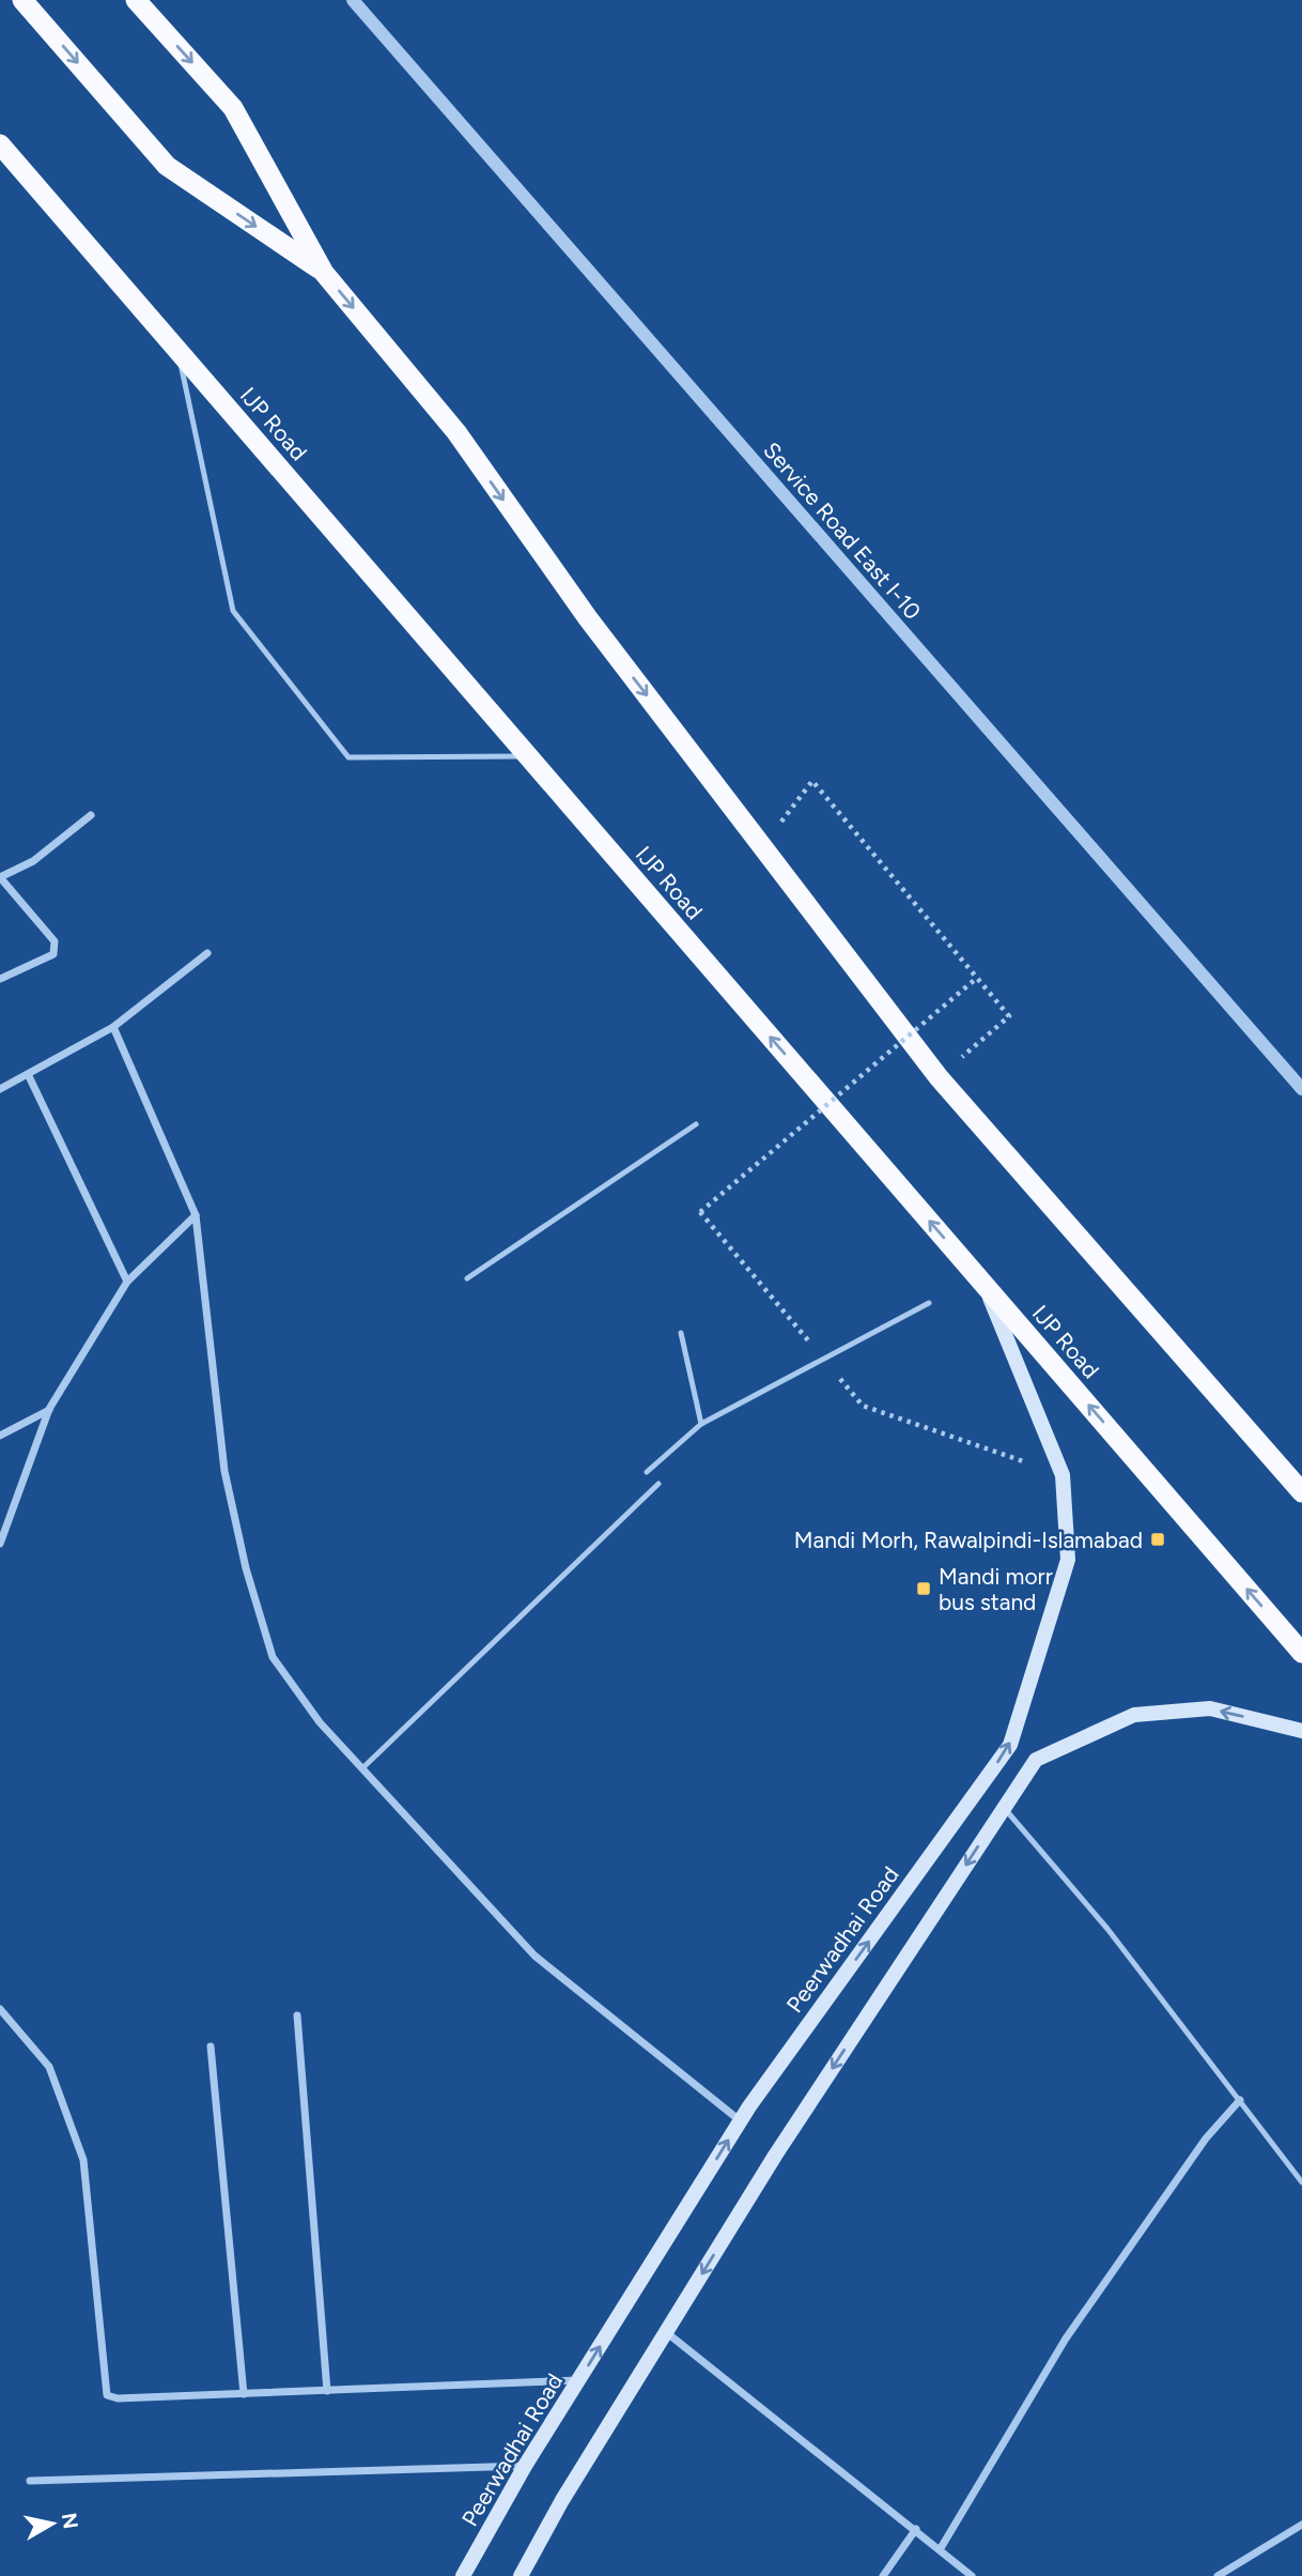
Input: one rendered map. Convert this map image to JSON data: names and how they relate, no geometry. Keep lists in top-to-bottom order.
{
  "streets": {
    "highway": ["IJP Road"],
    "main road": ["Peerwadhai Road"],
    "street": ["Service Road East I-10"]
  },
  "crossings": [
    ["IJP Road", "Peerwadhai Road"]
  ],
  "places": {
    "transit": ["Mandi Morh, Rawalpindi-Islamabad", "Mandi morr bus stand"]
  },
  "north": "right"
}
